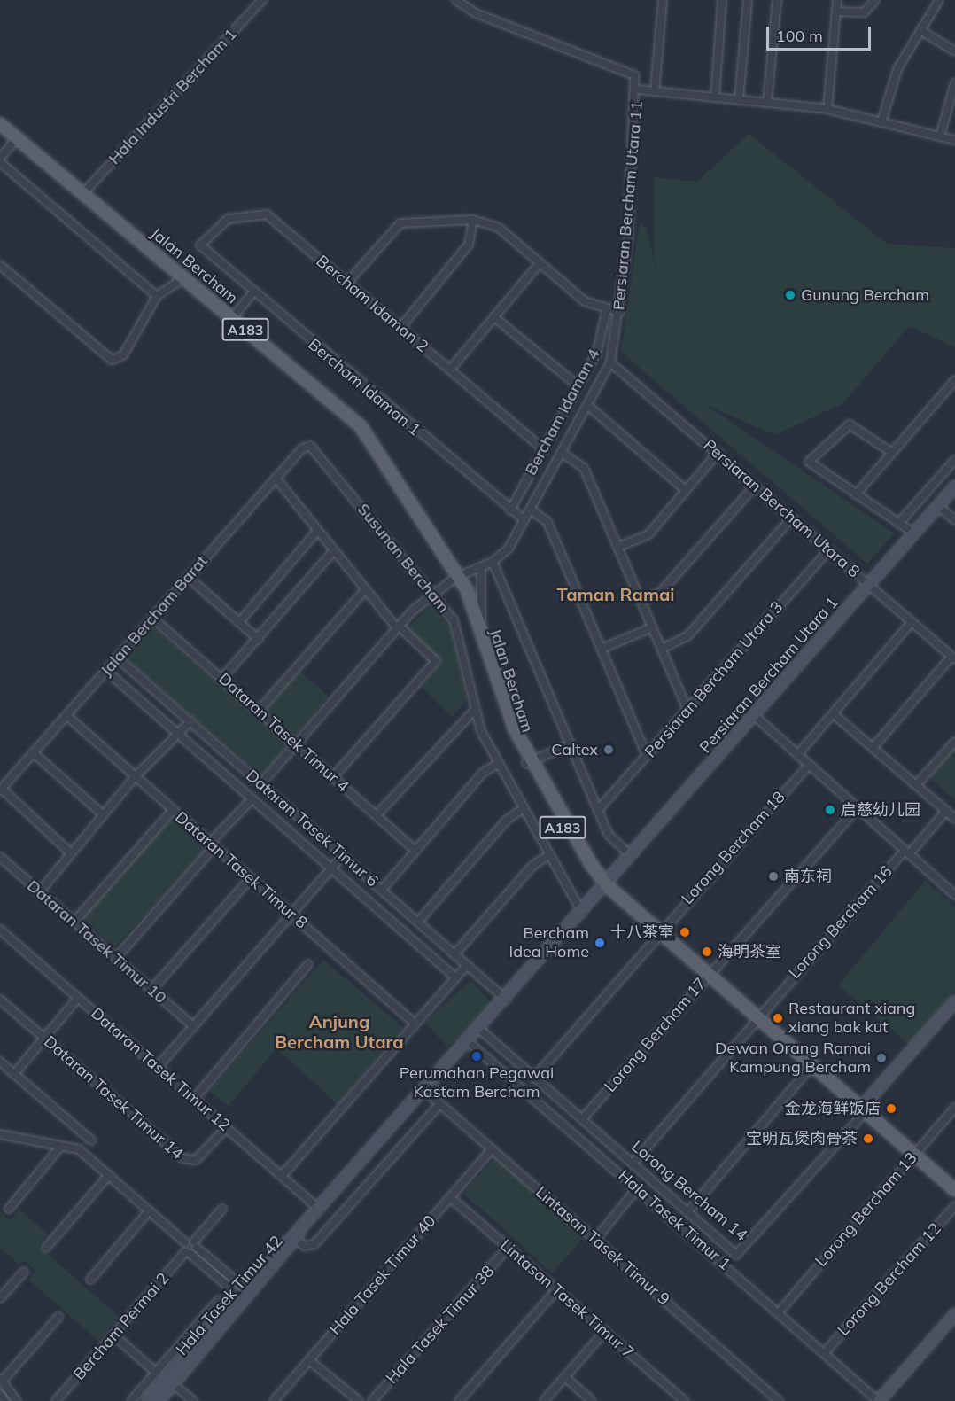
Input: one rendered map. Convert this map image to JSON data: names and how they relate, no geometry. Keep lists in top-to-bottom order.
{
  "streets": {
    "main road": ["Jalan Bercham", "A183"],
    "street": [
      "Hala Industri Bercham 1",
      "Persiaran Bercham Utara 11",
      "Bercham Idaman 2",
      "Bercham Idaman 1",
      "Bercham Idaman 4",
      "Persiaran Bercham Utara 8",
      "Susunan Bercham",
      "Jalan Bercham Barat",
      "Persiaran Bercham Utara 1",
      "Persiaran Bercham Utara 3",
      "Dataran Tasek Timur 4",
      "Dataran Tasek Timur 6",
      "Lorong Bercham 18",
      "Dataran Tasek Timur 8",
      "Lorong Bercham 16",
      "Dataran Tasek Timur 10",
      "Lorong Bercham 17",
      "Dataran Tasek Timur 12",
      "Dataran Tasek Timur 14",
      "Lorong Bercham 14",
      "Lorong Bercham 13",
      "Hala Tasek Timur 1",
      "Lintasan Tasek Timur 9",
      "Hala Tasek Timur 40",
      "Lorong Bercham 12",
      "Hala Tasek Timur 42",
      "Lintasan Tasek Timur 7",
      "Hala Tasek Timur 38",
      "Bercham Permai 2"
    ]
  },
  "crossings": [
    ["Hala Industri Bercham 1", "Jalan Bercham"],
    ["Persiaran Bercham Utara 11", "Jalan Bercham"],
    ["Persiaran Bercham Utara 11", "Bercham Idaman 1"],
    ["Persiaran Bercham Utara 11", "Persiaran Bercham Utara 8"],
    ["Persiaran Bercham Utara 11", "Susunan Bercham"],
    ["Persiaran Bercham Utara 11", "Dataran Tasek Timur 4"],
    ["Persiaran Bercham Utara 11", "Dataran Tasek Timur 6"],
    ["Jalan Bercham", "Persiaran Bercham Utara 1"],
    ["Jalan Bercham", "Lorong Bercham 18"],
    ["Jalan Bercham", "Lorong Bercham 16"],
    ["Jalan Bercham", "Lorong Bercham 17"],
    ["Jalan Bercham", "Lorong Bercham 14"],
    ["Jalan Bercham", "Lorong Bercham 13"],
    ["Bercham Idaman 2", "Bercham Idaman 1"],
    ["Bercham Idaman 2", "Bercham Idaman 4"],
    ["Bercham Idaman 1", "Bercham Idaman 4"],
    ["Persiaran Bercham Utara 8", "Persiaran Bercham Utara 1"],
    ["Persiaran Bercham Utara 8", "Persiaran Bercham Utara 3"],
    ["Susunan Bercham", "Jalan Bercham Barat"],
    ["Susunan Bercham", "Persiaran Bercham Utara 1"],
    ["Jalan Bercham Barat", "Dataran Tasek Timur 4"],
    ["Jalan Bercham Barat", "Dataran Tasek Timur 6"],
    ["Jalan Bercham Barat", "Dataran Tasek Timur 8"],
    ["Persiaran Bercham Utara 1", "Dataran Tasek Timur 6"],
    ["Persiaran Bercham Utara 1", "Lorong Bercham 14"],
    ["Persiaran Bercham Utara 1", "Hala Tasek Timur 1"],
    ["Persiaran Bercham Utara 1", "Hala Tasek Timur 42"],
    ["Lorong Bercham 18", "Lorong Bercham 14"],
    ["Lorong Bercham 16", "Lorong Bercham 14"],
    ["Lorong Bercham 17", "Lorong Bercham 14"],
    ["Dataran Tasek Timur 12", "Dataran Tasek Timur 14"],
    ["Dataran Tasek Timur 12", "Hala Tasek Timur 42"],
    ["Lorong Bercham 13", "Hala Tasek Timur 1"],
    ["Hala Tasek Timur 1", "Lorong Bercham 12"],
    ["Hala Tasek Timur 1", "Hala Tasek Timur 42"],
    ["Lintasan Tasek Timur 9", "Hala Tasek Timur 40"],
    ["Lintasan Tasek Timur 9", "Hala Tasek Timur 42"],
    ["Hala Tasek Timur 40", "Lintasan Tasek Timur 7"],
    ["Lintasan Tasek Timur 7", "Hala Tasek Timur 38"]
  ],
  "districts": ["Taman Ramai", "Anjung Bercham Utara"],
  "places": [
    "Gunung Bercham",
    "Caltex",
    "启慈幼儿园",
    "南东祠",
    "十八茶室",
    "Bercham Idea Home",
    "海明茶室",
    "Restaurant xiang xiang bak kut",
    "Perumahan Pegawai Kastam Bercham",
    "Dewan Orang Ramai Kampung Bercham",
    "金龙海鲜饭店",
    "宝明瓦煲肉骨茶"
  ],
  "scale_bar": "100 m"
}
